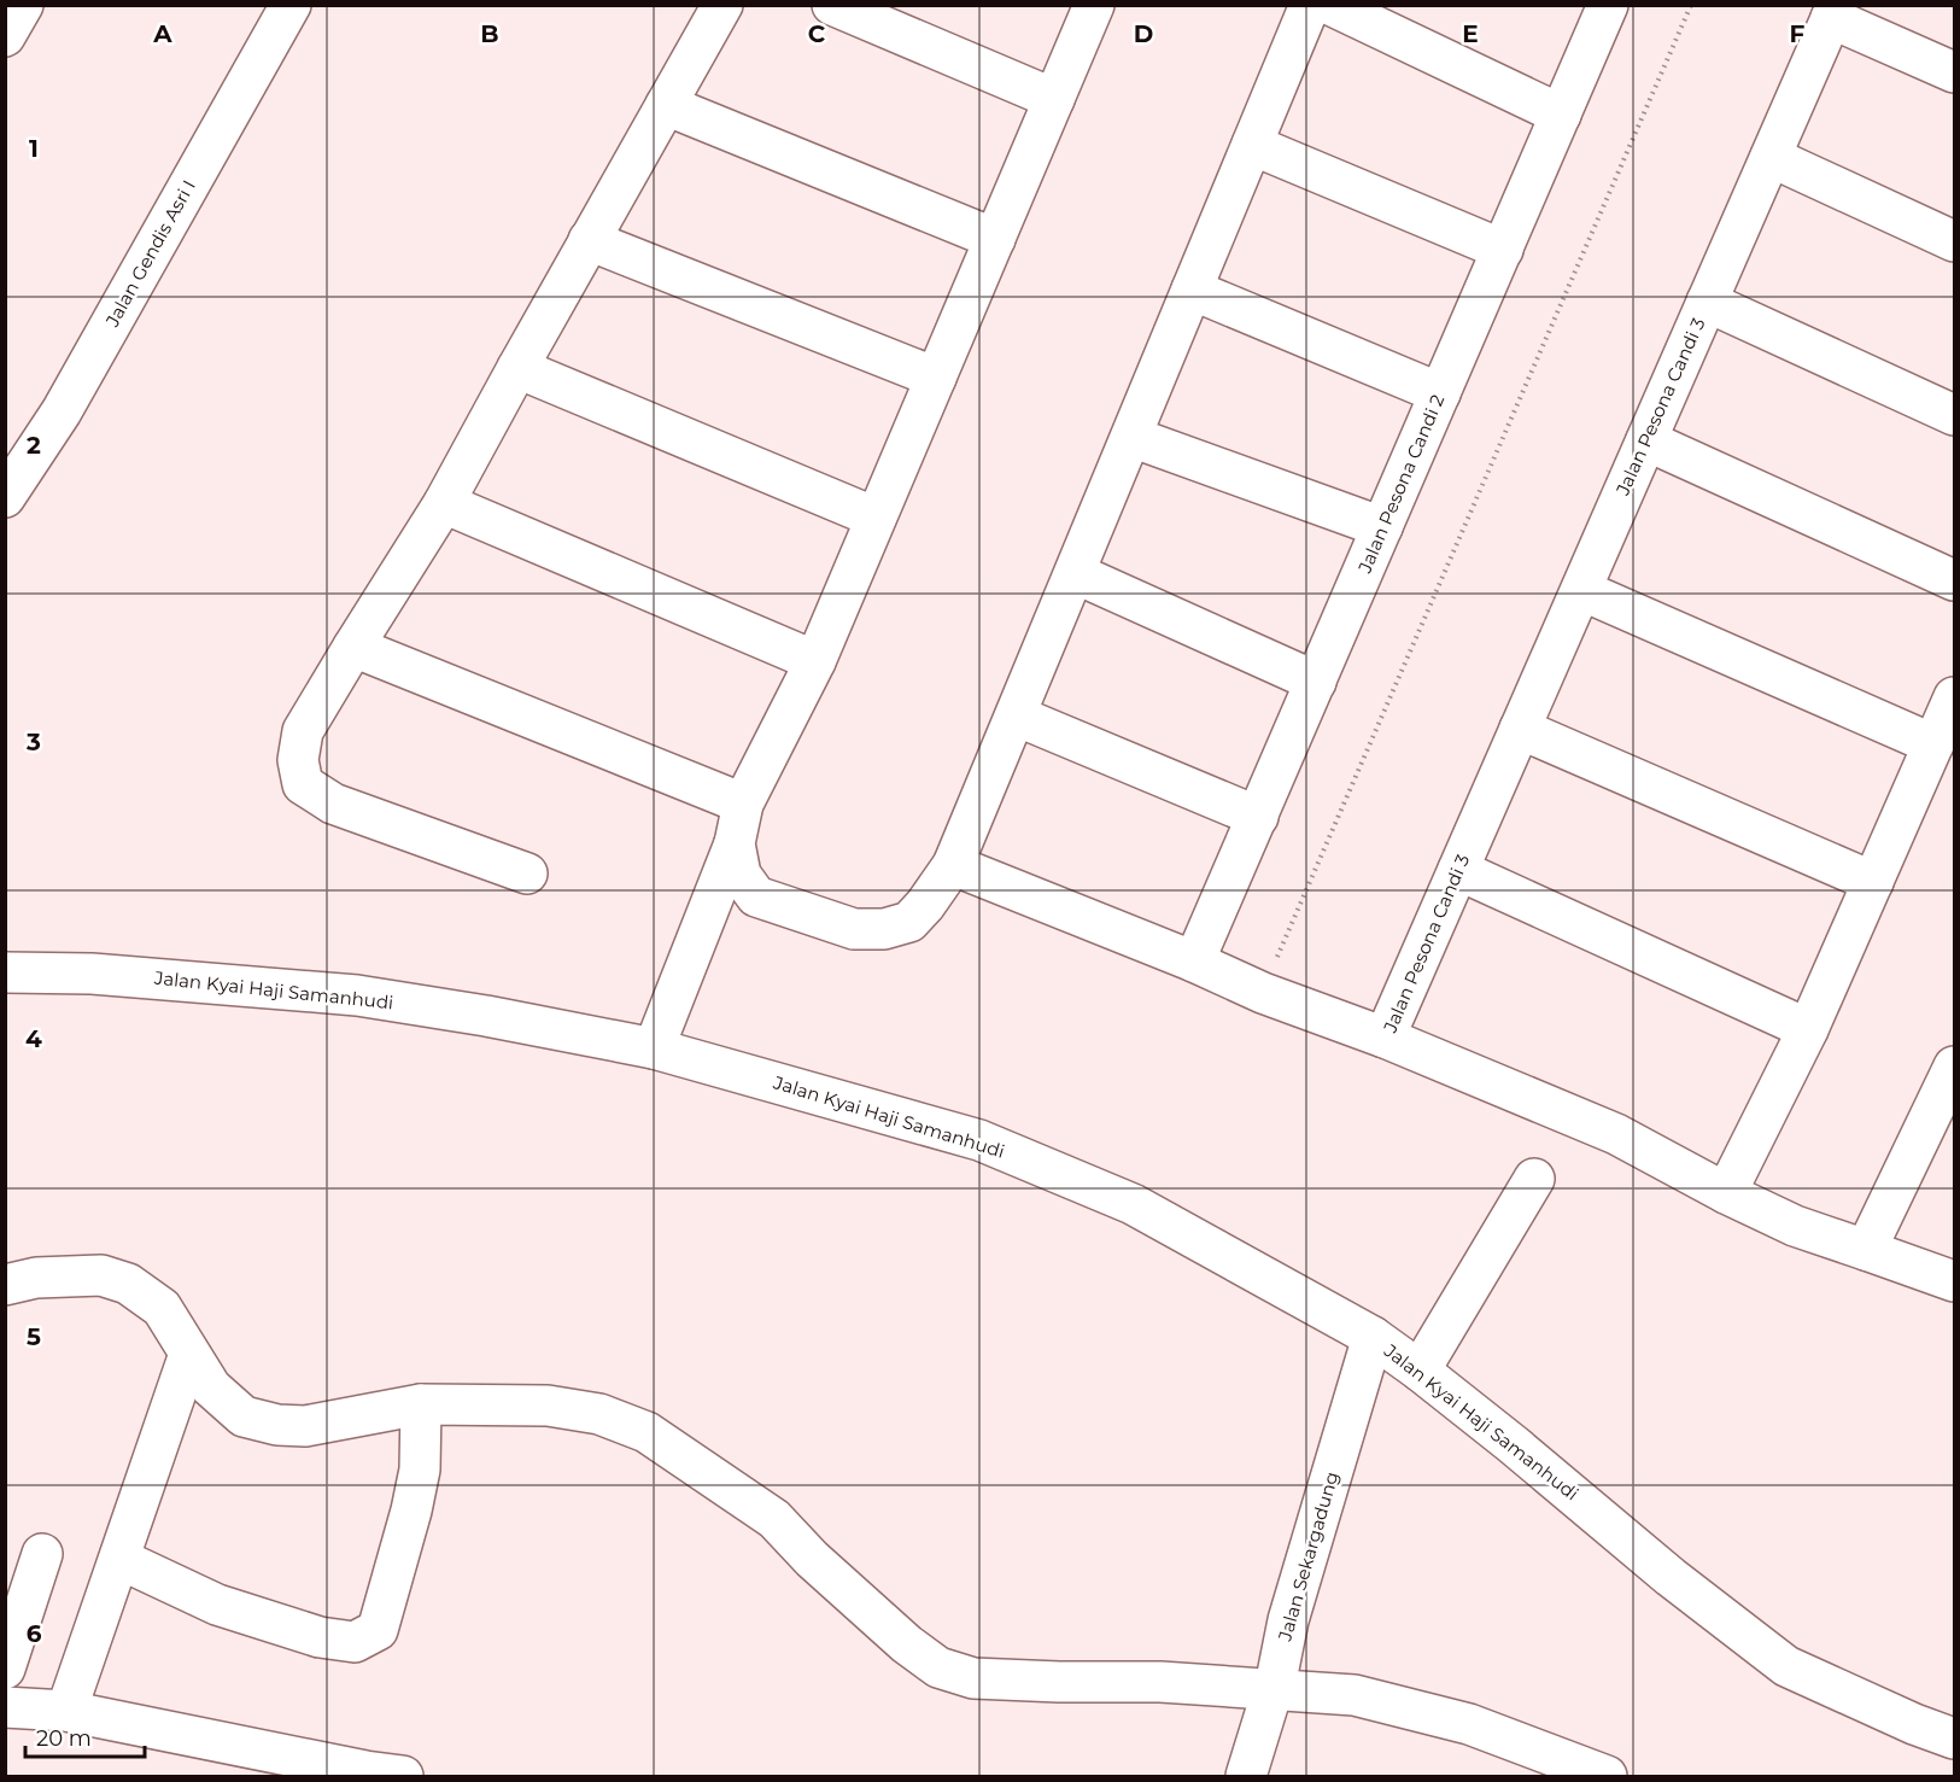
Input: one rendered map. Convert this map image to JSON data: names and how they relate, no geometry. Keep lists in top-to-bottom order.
{
  "streets": {
    "street": [
      "Jalan Gendis Asri I",
      "Jalan Pesona Candi 3",
      "Jalan Pesona Candi 2",
      "Jalan Kyai Haji Samanhudi",
      "Jalan Sekargadung"
    ]
  },
  "crossings": [
    ["Jalan Kyai Haji Samanhudi", "Jalan Sekargadung"]
  ],
  "scale_bar": "20 m",
  "grid": {
    "columns": [
      "A",
      "B",
      "C",
      "D",
      "E",
      "F"
    ],
    "rows": [
      "1",
      "2",
      "3",
      "4",
      "5",
      "6"
    ]
  }
}
